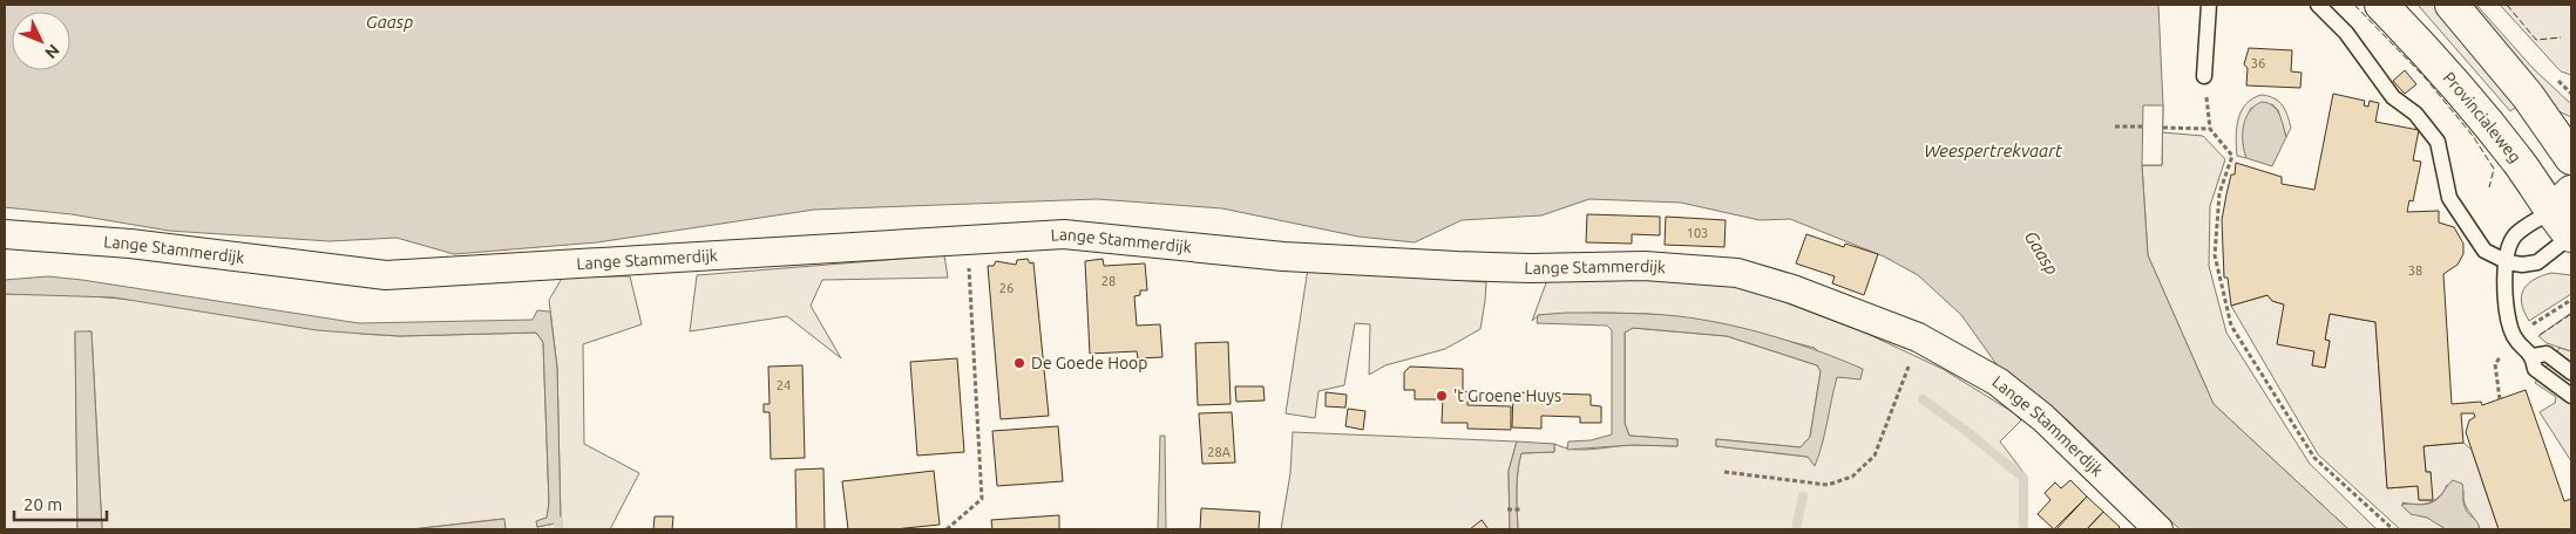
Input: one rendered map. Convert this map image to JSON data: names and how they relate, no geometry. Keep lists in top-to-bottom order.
{
  "streets": {
    "main road": ["Provincialeweg"],
    "street": ["Lange Stammerdijk"]
  },
  "water": ["Gaasp", "Weespertrekvaart"],
  "places": ["De Goede Hoop", "'t Groene Huys"],
  "house_numbers": [
    "36",
    "103",
    "38",
    "28",
    "26",
    "24",
    "28A"
  ],
  "scale_bar": "20 m",
  "north": "bottom right"
}
